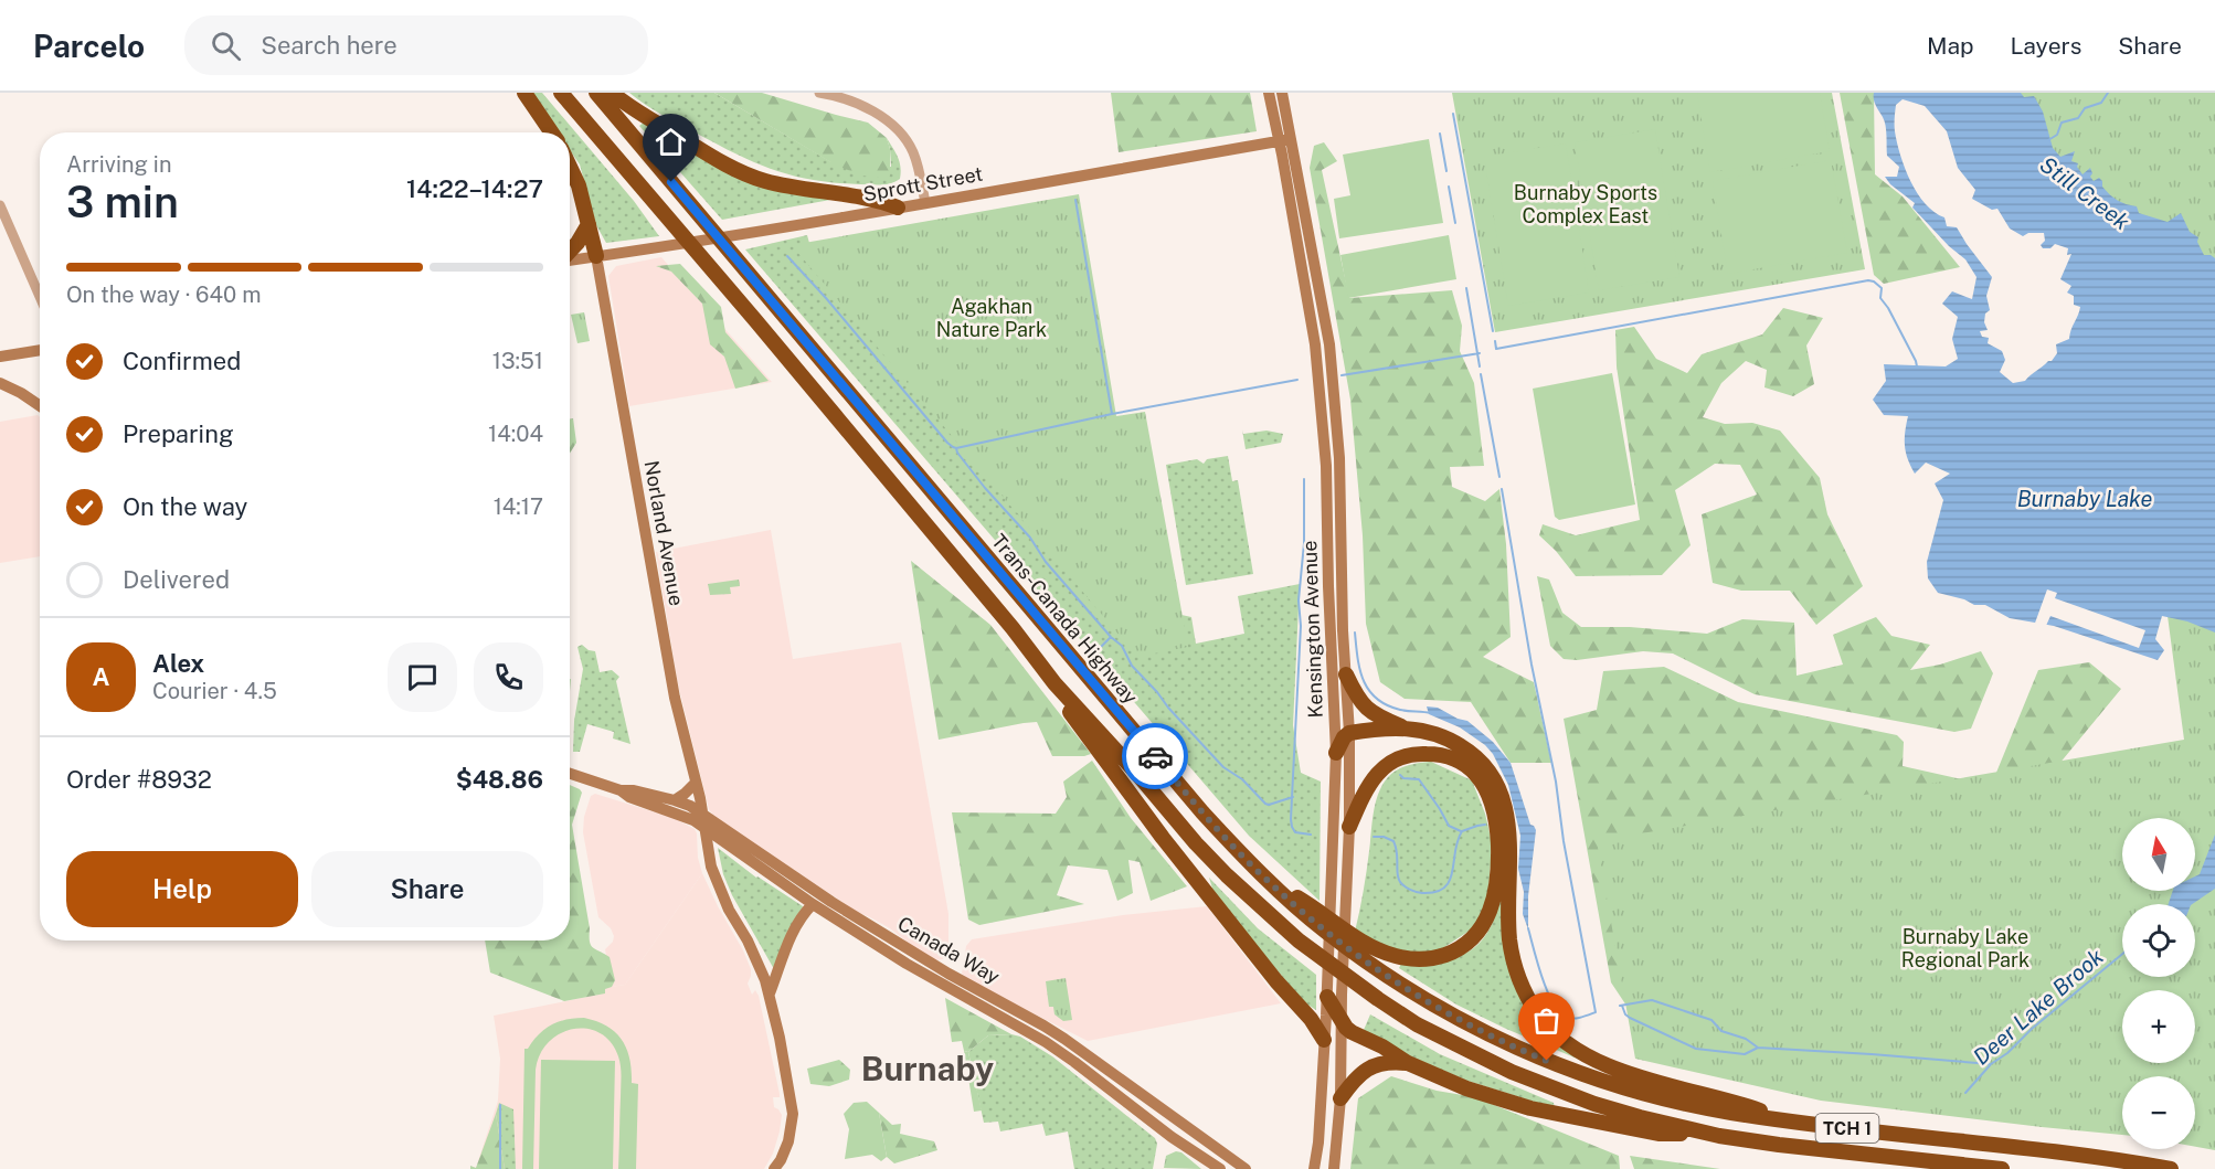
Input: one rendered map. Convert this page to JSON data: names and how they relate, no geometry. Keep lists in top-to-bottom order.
{
  "streets": {
    "highway": ["Trans-Canada Highway", "TCH 1"],
    "main road": [
      "Sprott Street",
      "Norland Avenue",
      "Kensington Avenue",
      "Canada Way"
    ]
  },
  "crossings": [
    ["Sprott Street", "Norland Avenue"],
    ["Sprott Street", "Kensington Avenue"],
    ["Norland Avenue", "Canada Way"]
  ],
  "districts": ["Burnaby"],
  "water": ["Still Creek", "Burnaby Lake", "Deer Lake Brook"],
  "parks": ["Burnaby Sports Complex East", "Agakhan Nature Park", "Burnaby Lake Regional Park"],
  "north": "top",
  "page": {
    "header": "Parcelo",
    "search": "Search here",
    "nav": ["Map", "Layers", "Share"],
    "heading": ["3 min", "Arriving in", "14:22–14:27"],
    "panel": [
      "Alex",
      "Courier · 4.5",
      "Order #8932",
      "$48.86"
    ],
    "bar": "On the way · 640 m",
    "list": [
      ["Confirmed", "13:51"],
      ["Preparing", "14:04"],
      ["On the way", "14:17"],
      "Delivered"
    ],
    "round": "A",
    "map_buttons": ["+", "−"],
    "buttons": ["Help", "Share"]
  }
}
